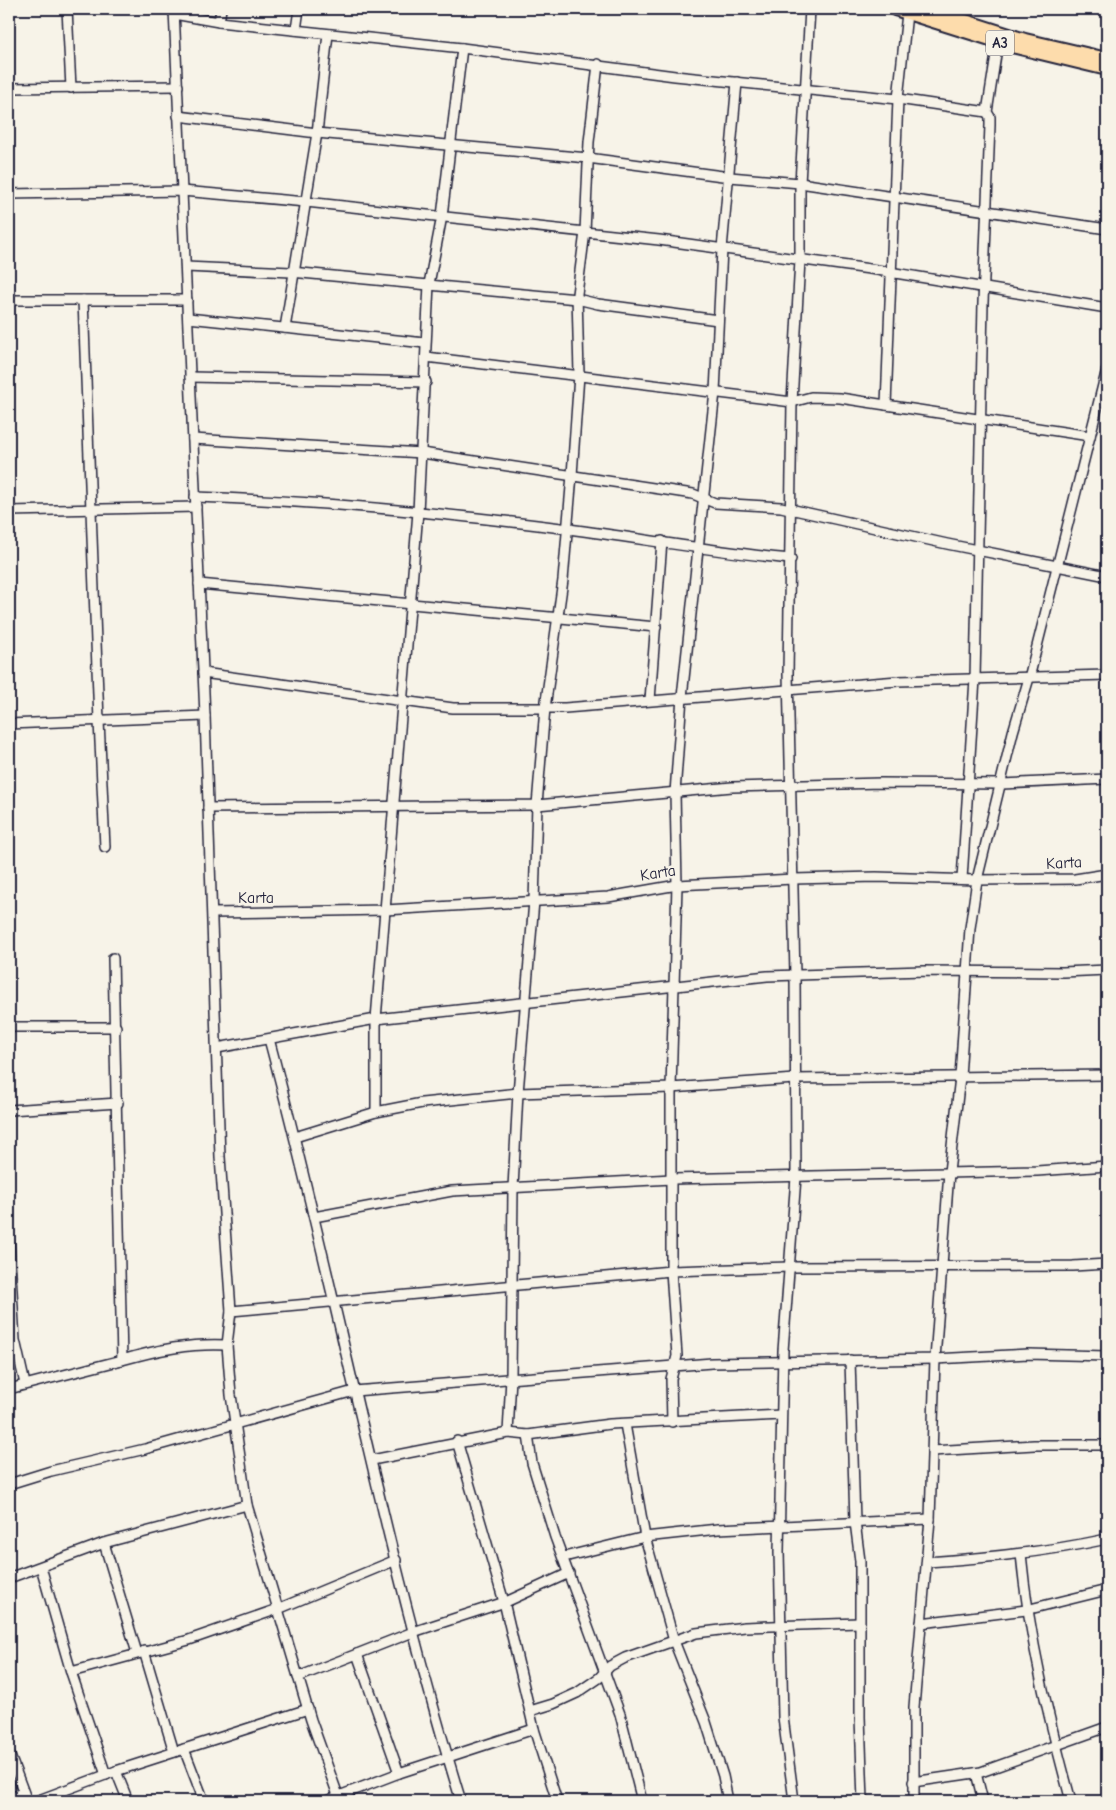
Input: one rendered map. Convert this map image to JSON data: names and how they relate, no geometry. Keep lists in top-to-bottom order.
{
  "streets": {
    "highway": ["A3"],
    "street": ["Karta"]
  }
}
